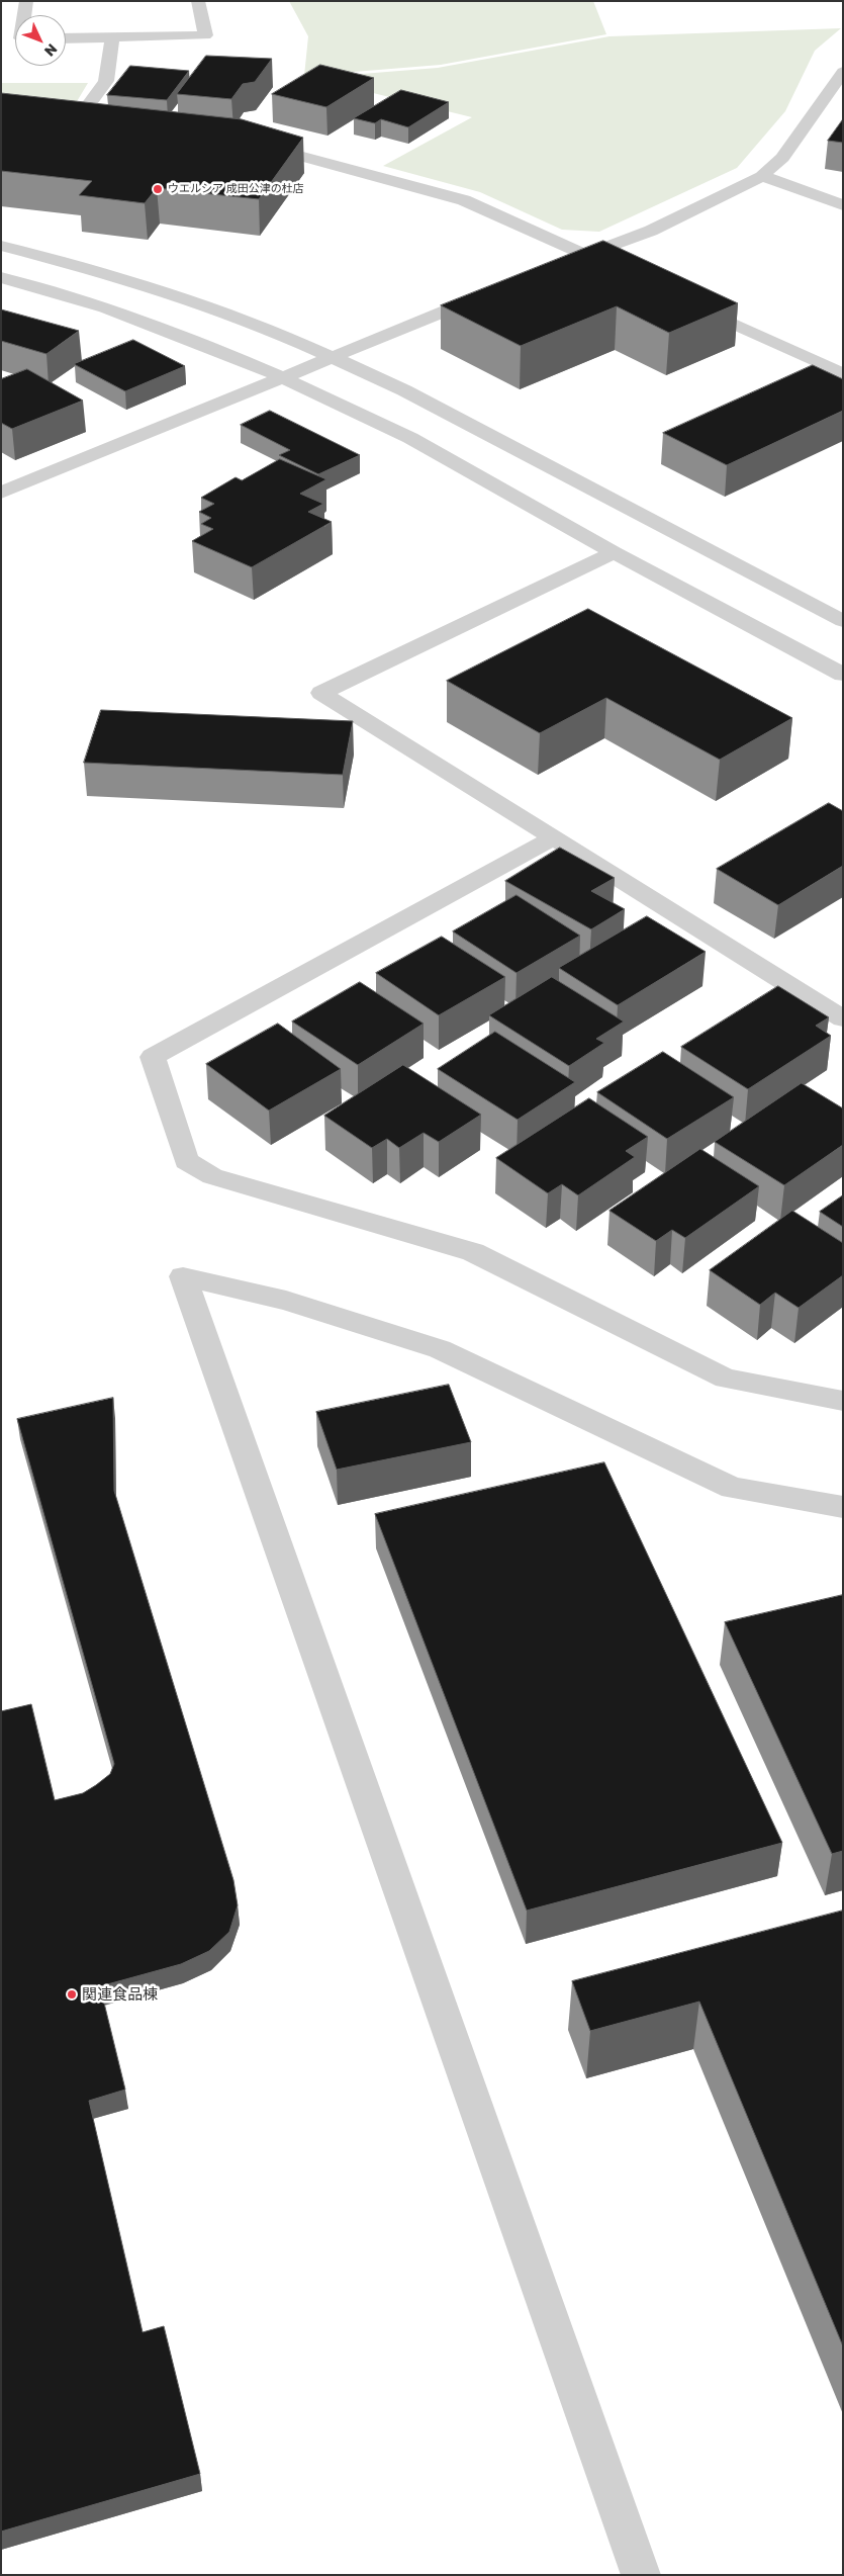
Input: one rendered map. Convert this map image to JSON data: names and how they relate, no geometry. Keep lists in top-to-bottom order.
{
  "places": ["ウエルシア 成田公津の杜店", "関連食品棟"],
  "north": "bottom right"
}
